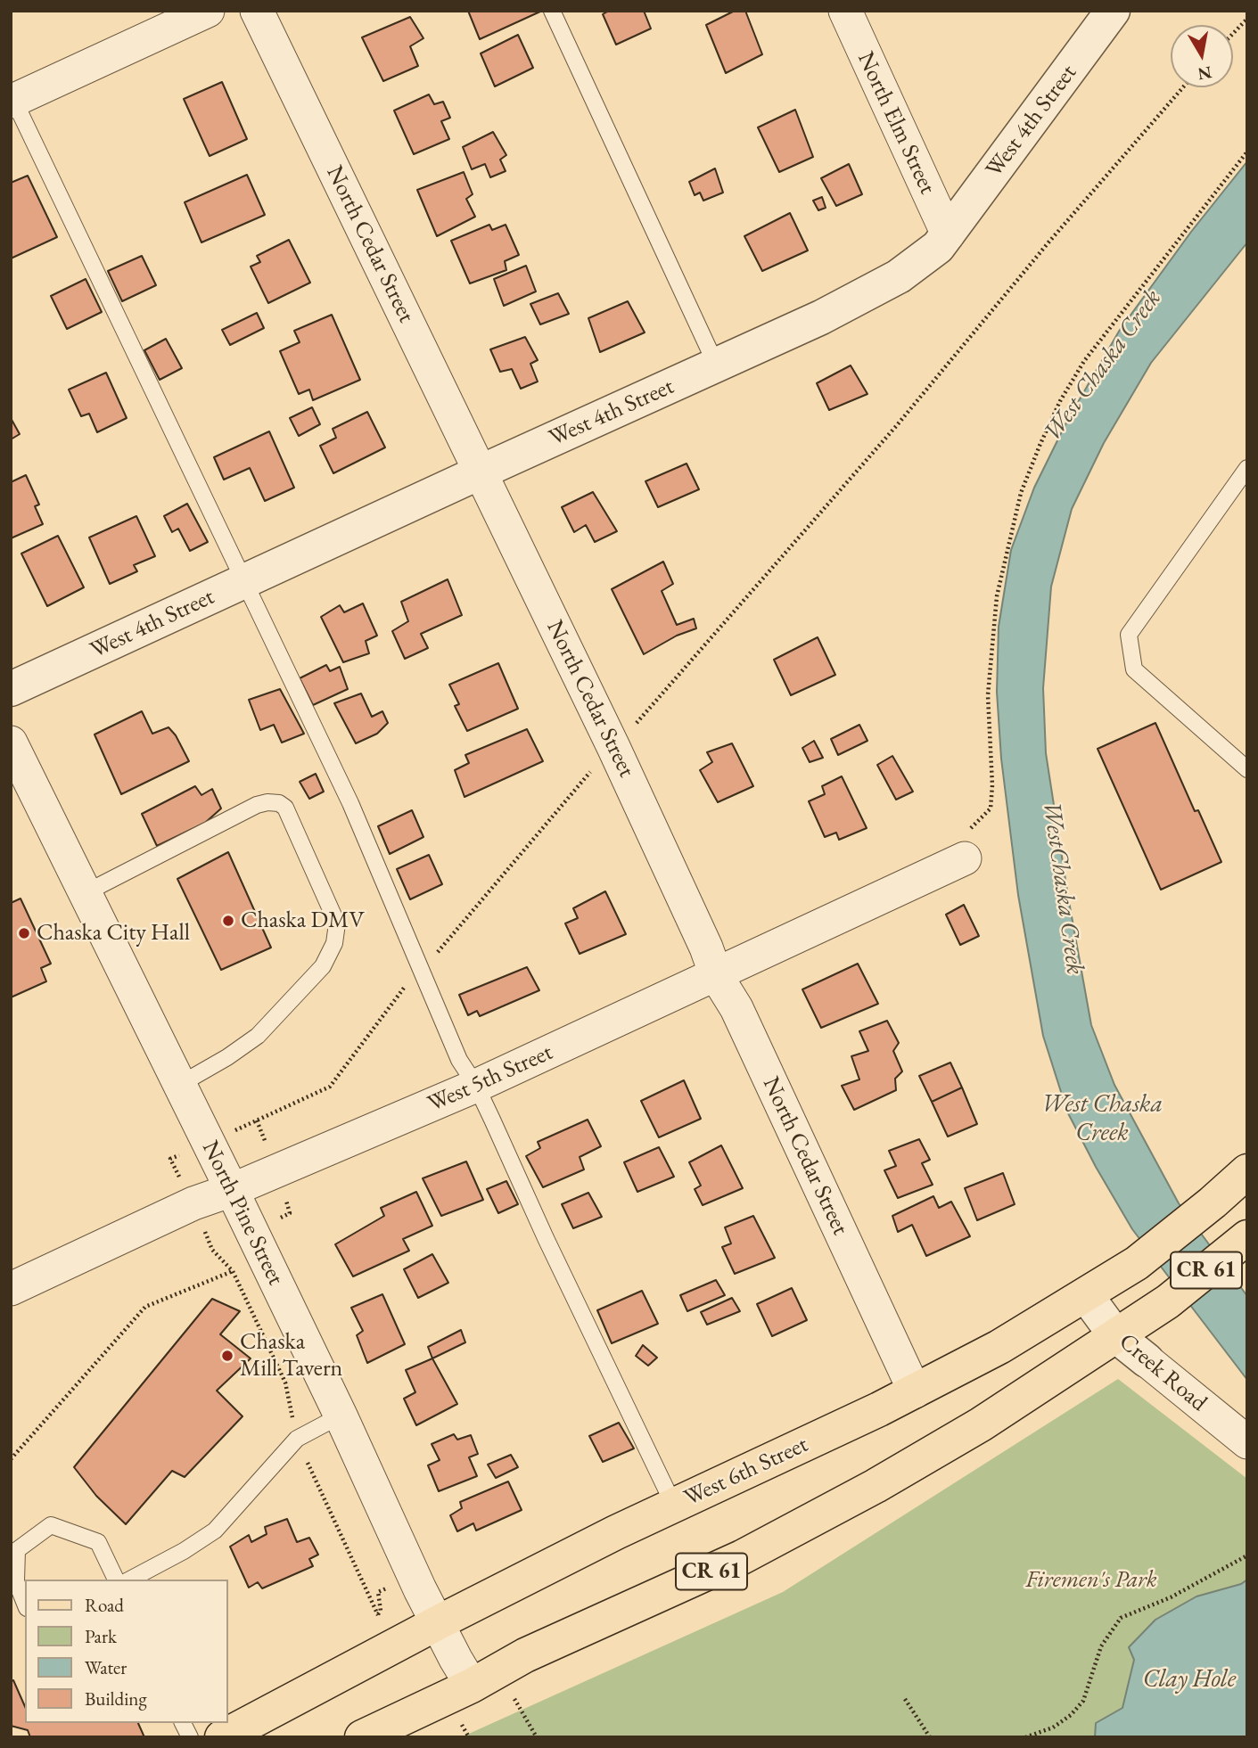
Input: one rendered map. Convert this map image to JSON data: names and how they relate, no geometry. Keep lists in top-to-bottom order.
{
  "streets": {
    "main road": ["CR 61", "West 6th Street"],
    "street": [
      "West 4th Street",
      "North Elm Street",
      "North Cedar Street",
      "West 5th Street",
      "North Pine Street",
      "Creek Road"
    ]
  },
  "crossings": [
    ["West 4th Street", "North Elm Street"],
    ["West 4th Street", "North Cedar Street"],
    ["North Cedar Street", "West 5th Street"],
    ["North Cedar Street", "West 6th Street"],
    ["West 5th Street", "North Pine Street"],
    ["North Pine Street", "CR 61"],
    ["North Pine Street", "West 6th Street"],
    ["CR 61", "Creek Road"],
    ["Creek Road", "West 6th Street"]
  ],
  "water": ["West Chaska Creek", "WestChaska Creek", "Clay Hole"],
  "parks": ["Firemen's Park"],
  "places": ["Chaska DMV", "Chaska City Hall", "Chaska Mill Tavern"],
  "legend": [
    "Road",
    "Park",
    "Water",
    "Building"
  ],
  "north": "bottom"
}
